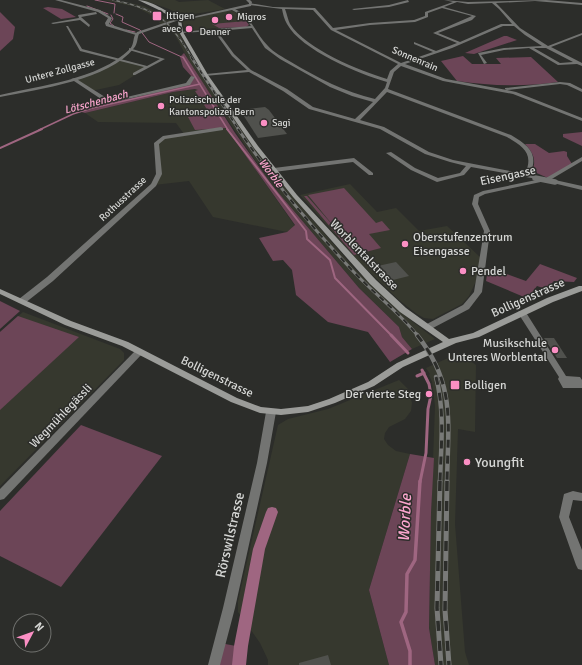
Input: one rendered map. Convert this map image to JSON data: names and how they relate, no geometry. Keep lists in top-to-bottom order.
{
  "streets": {
    "main road": ["Worblentalstrasse", "Bolligenstrasse"],
    "street": [
      "Sonnenrain",
      "Untere Zollgasse",
      "Eisengasse",
      "Rothusstrasse",
      "Wegmühlegässli",
      "Rörswilstrasse"
    ]
  },
  "crossings": [
    ["Eisengasse", "Worblentalstrasse"],
    ["Rothusstrasse", "Bolligenstrasse"],
    ["Worblentalstrasse", "Bolligenstrasse"],
    ["Bolligenstrasse", "Wegmühlegässli"],
    ["Bolligenstrasse", "Rörswilstrasse"]
  ],
  "water": ["Lötschenbach", "Worble"],
  "places": {
    "transit": ["Ittigen", "Bolligen"],
    "other": [
      "Migros",
      "Denner",
      "avec",
      "Polizeischule der Kantonspolizei Bern",
      "Sagi",
      "Oberstufenzentrum Eisengasse",
      "Pendel",
      "Musikschule Unteres Worblental",
      "Der vierte Steg",
      "Youngfit"
    ]
  },
  "north": "top right"
}
